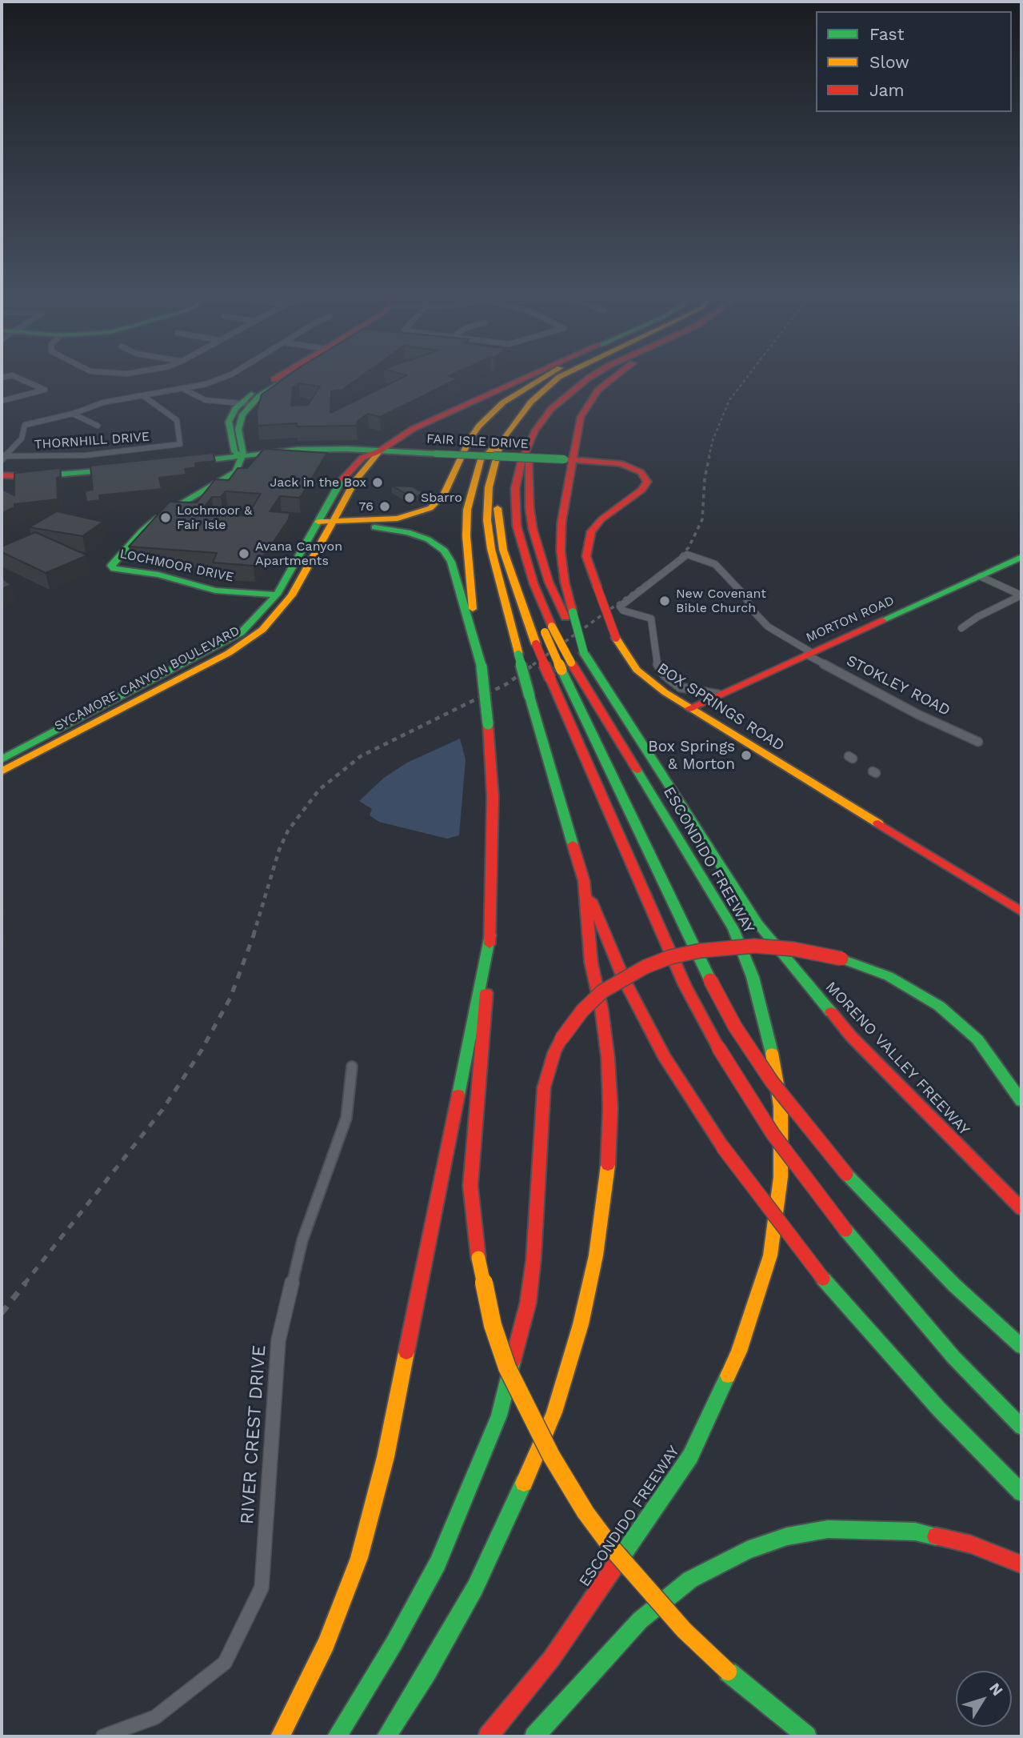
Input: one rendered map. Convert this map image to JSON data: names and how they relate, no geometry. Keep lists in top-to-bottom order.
{
  "streets": {
    "main road": [
      "FAIR ISLE DRIVE",
      "LOCHMOOR DRIVE",
      "MORTON ROAD",
      "SYCAMORE CANYON BOULEVARD",
      "BOX SPRINGS ROAD",
      "ESCONDIDO FREEWAY",
      "MORENO VALLEY FREEWAY"
    ],
    "street": ["THORNHILL DRIVE", "STOKLEY ROAD", "RIVER CREST DRIVE"]
  },
  "crossings": [
    ["FAIR ISLE DRIVE", "LOCHMOOR DRIVE"],
    ["FAIR ISLE DRIVE", "SYCAMORE CANYON BOULEVARD"],
    ["FAIR ISLE DRIVE", "BOX SPRINGS ROAD"],
    ["LOCHMOOR DRIVE", "SYCAMORE CANYON BOULEVARD"],
    ["MORTON ROAD", "STOKLEY ROAD"],
    ["MORTON ROAD", "BOX SPRINGS ROAD"]
  ],
  "places": [
    "Jack in the Box",
    "Sbarro",
    "76",
    "Lochmoor & Fair Isle",
    "Avana Canyon Apartments",
    "New Covenant Bible Church",
    "Box Springs & Morton"
  ],
  "legend": ["Fast", "Slow", "Jam"],
  "north": "top right"
}
